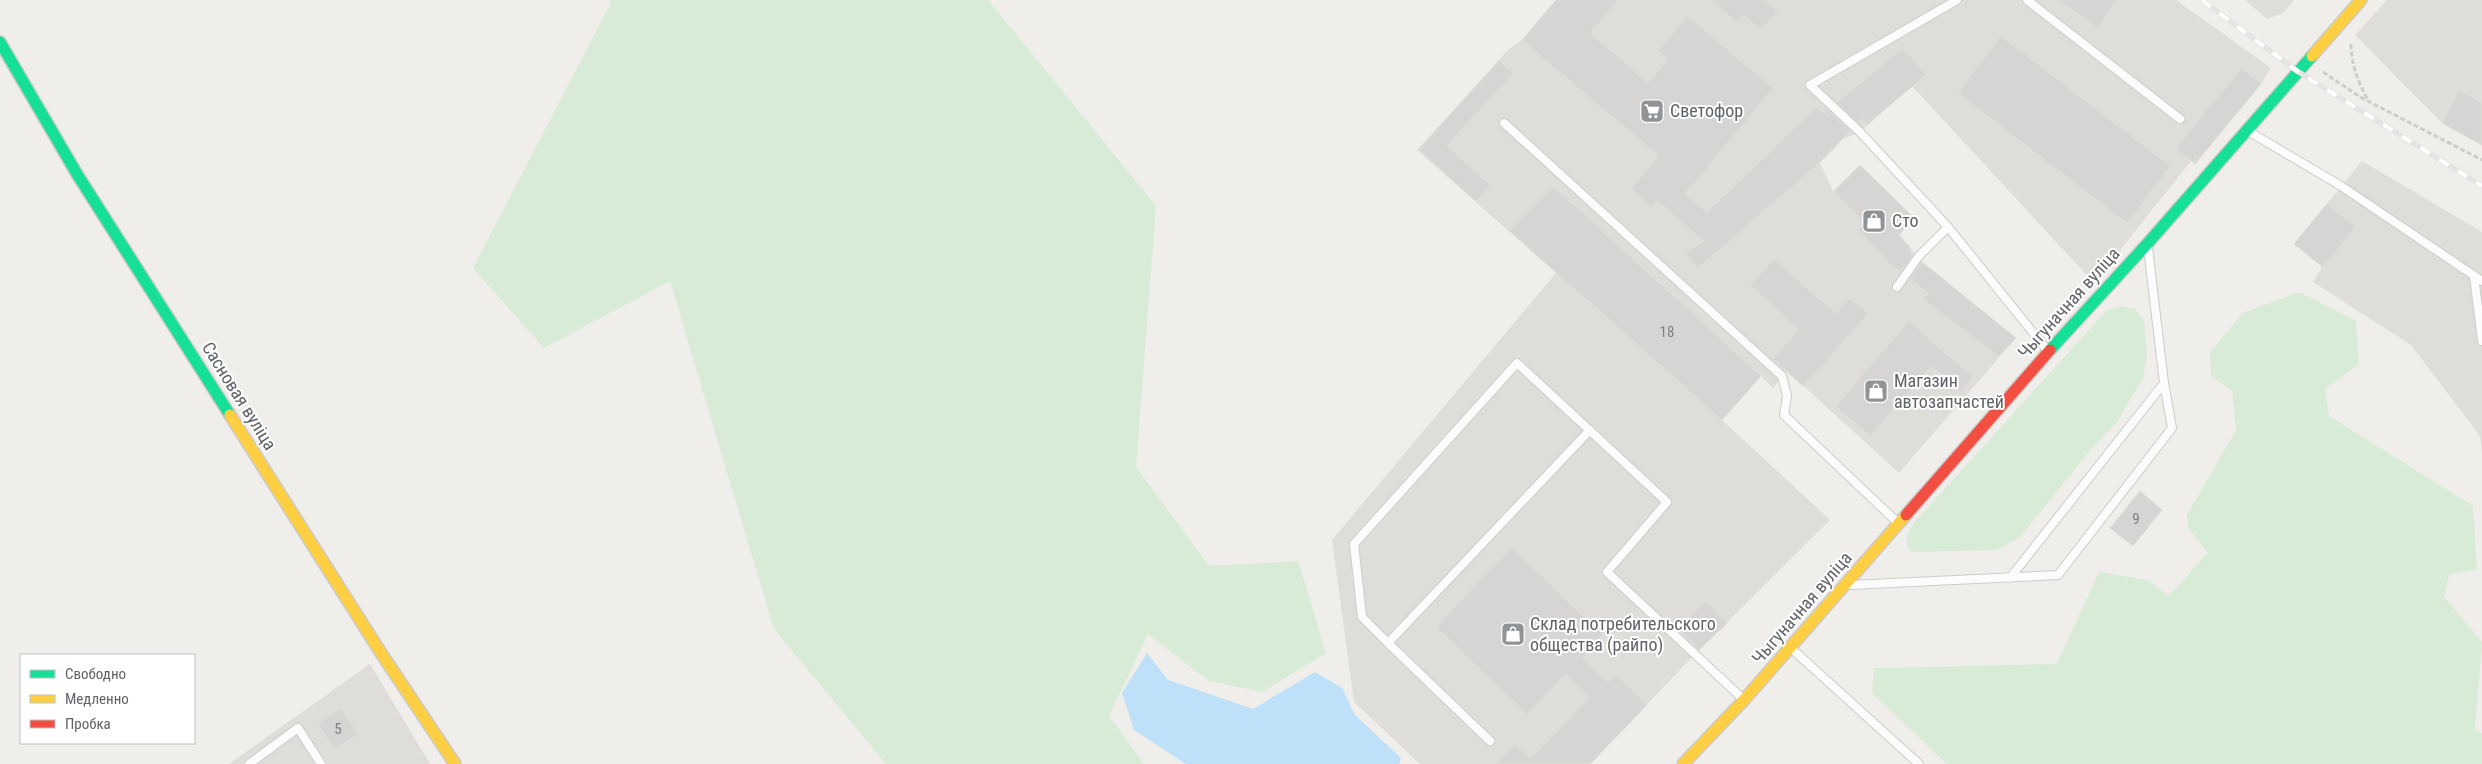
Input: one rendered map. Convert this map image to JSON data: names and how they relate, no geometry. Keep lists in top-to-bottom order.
{
  "streets": {
    "street": ["Чыгуначная вуліца", "Сасновая вуліца"]
  },
  "places": {
    "supermarket": ["Светофор"],
    "shop": ["Сто", "Магазин автозапчастей", "Склад потребительского общества (райпо)"]
  },
  "house_numbers": ["18", "9", "5"],
  "legend": ["Свободно", "Медленно", "Пробка"]
}
